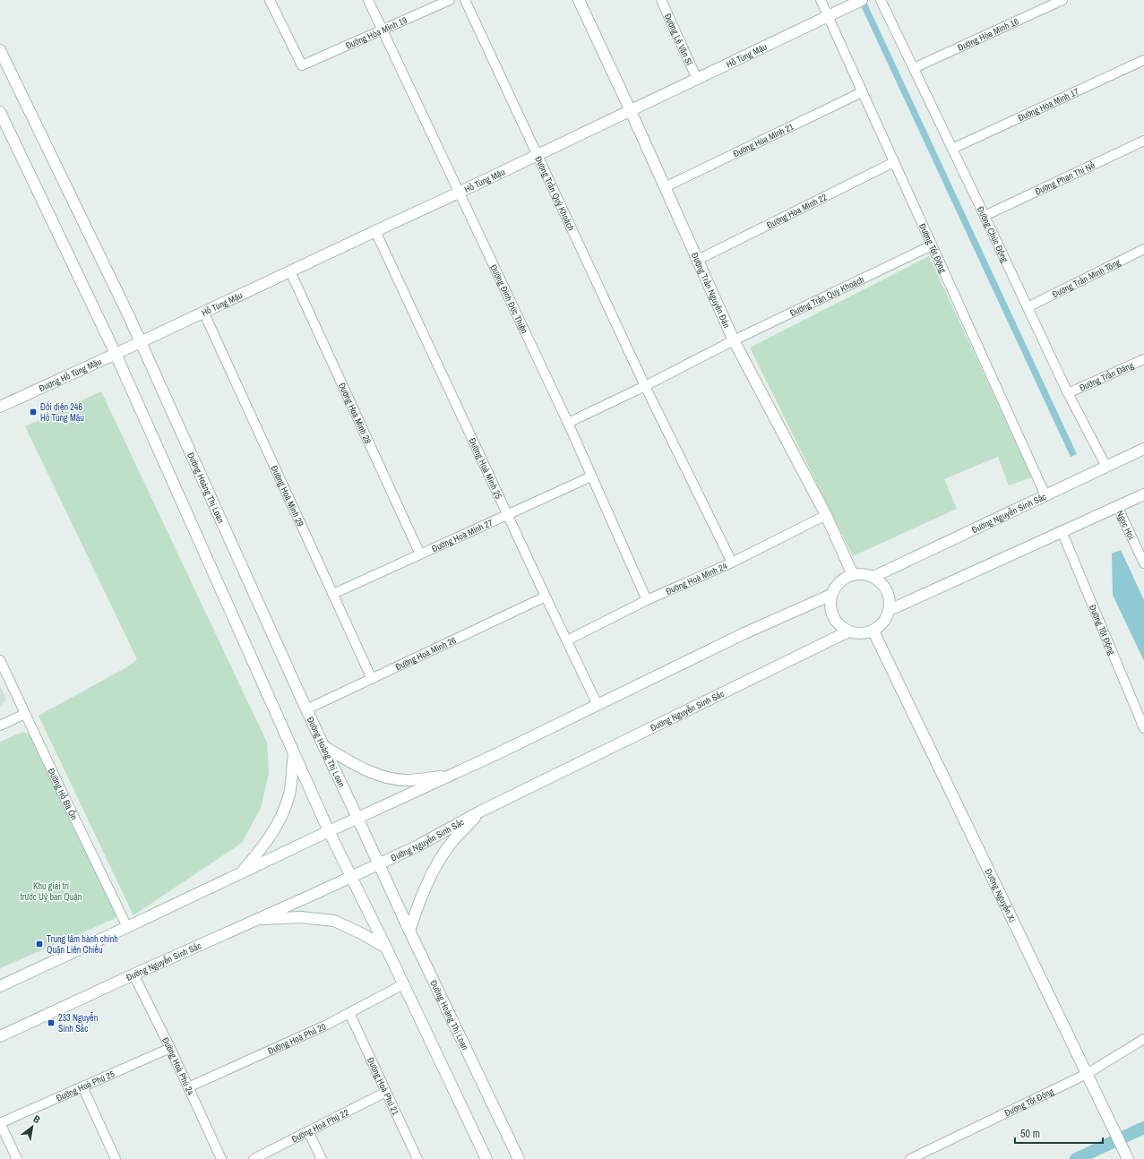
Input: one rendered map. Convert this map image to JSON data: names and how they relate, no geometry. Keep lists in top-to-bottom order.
{
  "streets": {
    "main road": [
      "Hồ Tùng Mậu",
      "Đường Trần Nguyên Đán",
      "Đường Hồ Tùng Mậu",
      "Đường Hoàng Thị Loan",
      "Đường Nguyễn Sinh Sắc",
      "Đường Nguyễn Xí"
    ],
    "street": [
      "Đường Hòa Minh 19",
      "Đường Hòa Minh 16",
      "Đường Lê Văn Sĩ",
      "Đường Hòa Minh 17",
      "Đường Hòa Minh 21",
      "Đường Phan Thị Nể",
      "Đường Trần Quý Khoách",
      "Đường Hòa Minh 22",
      "Đường Chúc Động",
      "Đường Tốt Động",
      "Đường Trần Minh Tông",
      "Đường Đinh Đức Thiện",
      "Đường Trần Đăng",
      "Đường Hoà Minh 28",
      "Đường Hoà Minh 25",
      "Đường Hoà Minh 29",
      "Ngoc Hoi",
      "Đường Hoà Minh 27",
      "Đường Hoà Minh 24",
      "Đường Hoà Minh 26",
      "Đường Hồ Bá Ôn",
      "Đường Hoà Phú 20",
      "Đường Hoà Phú 24",
      "Đường Hoà Phú 25",
      "Đường Hoà Phú 21",
      "Đường Hoà Phú 22"
    ]
  },
  "crossings": [
    ["Đường Hòa Minh 19", "Đường Đinh Đức Thiện"],
    ["Đường Hòa Minh 16", "Đường Chúc Động"],
    ["Đường Lê Văn Sĩ", "Hồ Tùng Mậu"],
    ["Hồ Tùng Mậu", "Đường Trần Quý Khoách"],
    ["Hồ Tùng Mậu", "Đường Tốt Động"],
    ["Hồ Tùng Mậu", "Đường Trần Nguyên Đán"],
    ["Hồ Tùng Mậu", "Đường Đinh Đức Thiện"],
    ["Hồ Tùng Mậu", "Đường Hồ Tùng Mậu"],
    ["Hồ Tùng Mậu", "Đường Hoà Minh 28"],
    ["Hồ Tùng Mậu", "Đường Hoà Minh 25"],
    ["Hồ Tùng Mậu", "Đường Hoàng Thị Loan"],
    ["Hồ Tùng Mậu", "Đường Hoà Minh 29"],
    ["Đường Hòa Minh 17", "Đường Chúc Động"],
    ["Đường Hòa Minh 21", "Đường Tốt Động"],
    ["Đường Hòa Minh 21", "Đường Trần Nguyên Đán"],
    ["Đường Phan Thị Nể", "Đường Chúc Động"],
    ["Đường Trần Quý Khoách", "Đường Tốt Động"],
    ["Đường Trần Quý Khoách", "Đường Trần Nguyên Đán"],
    ["Đường Trần Quý Khoách", "Đường Đinh Đức Thiện"],
    ["Đường Trần Quý Khoách", "Đường Hoà Minh 24"],
    ["Đường Hòa Minh 22", "Đường Tốt Động"],
    ["Đường Hòa Minh 22", "Đường Trần Nguyên Đán"],
    ["Đường Chúc Động", "Đường Trần Minh Tông"],
    ["Đường Chúc Động", "Đường Trần Đăng"],
    ["Đường Chúc Động", "Đường Nguyễn Sinh Sắc"],
    ["Đường Tốt Động", "Đường Nguyễn Sinh Sắc"],
    ["Đường Tốt Động", "Đường Nguyễn Xí"],
    ["Đường Trần Nguyên Đán", "Đường Nguyễn Sinh Sắc"],
    ["Đường Trần Nguyên Đán", "Đường Hoà Minh 24"],
    ["Đường Trần Nguyên Đán", "Đường Nguyễn Xí"],
    ["Đường Đinh Đức Thiện", "Đường Hoà Minh 27"],
    ["Đường Đinh Đức Thiện", "Đường Hoà Minh 24"],
    ["Đường Hồ Tùng Mậu", "Đường Hoàng Thị Loan"],
    ["Đường Hoà Minh 28", "Đường Hoà Minh 27"],
    ["Đường Hoà Minh 25", "Đường Hoà Minh 27"],
    ["Đường Hoà Minh 25", "Đường Hoà Minh 24"],
    ["Đường Hoà Minh 25", "Đường Hoà Minh 26"],
    ["Đường Hoàng Thị Loan", "Đường Nguyễn Sinh Sắc"],
    ["Đường Hoàng Thị Loan", "Đường Hoà Minh 26"],
    ["Đường Hoà Minh 29", "Đường Hoà Minh 27"],
    ["Đường Hoà Minh 29", "Đường Hoà Minh 26"],
    ["Đường Nguyễn Sinh Sắc", "Đường Nguyễn Xí"],
    ["Đường Nguyễn Sinh Sắc", "Đường Hoà Phú 24"],
    ["Đường Hoà Phú 20", "Đường Hoà Phú 24"],
    ["Đường Hoà Phú 20", "Đường Hoà Phú 21"],
    ["Đường Hoà Phú 24", "Đường Hoà Phú 25"],
    ["Đường Hoà Phú 21", "Đường Hoà Phú 22"]
  ],
  "parks": ["Khu giải trí trước Uỷ ban Quận"],
  "places": {
    "transit": ["Đối diện 246 Hồ Tùng Mậu", "Trung tâm hành chính Quận Liên Chiểu", "233 Nguyễn Sinh Sắc"]
  },
  "scale_bar": "50 m",
  "north": "top right"
}
